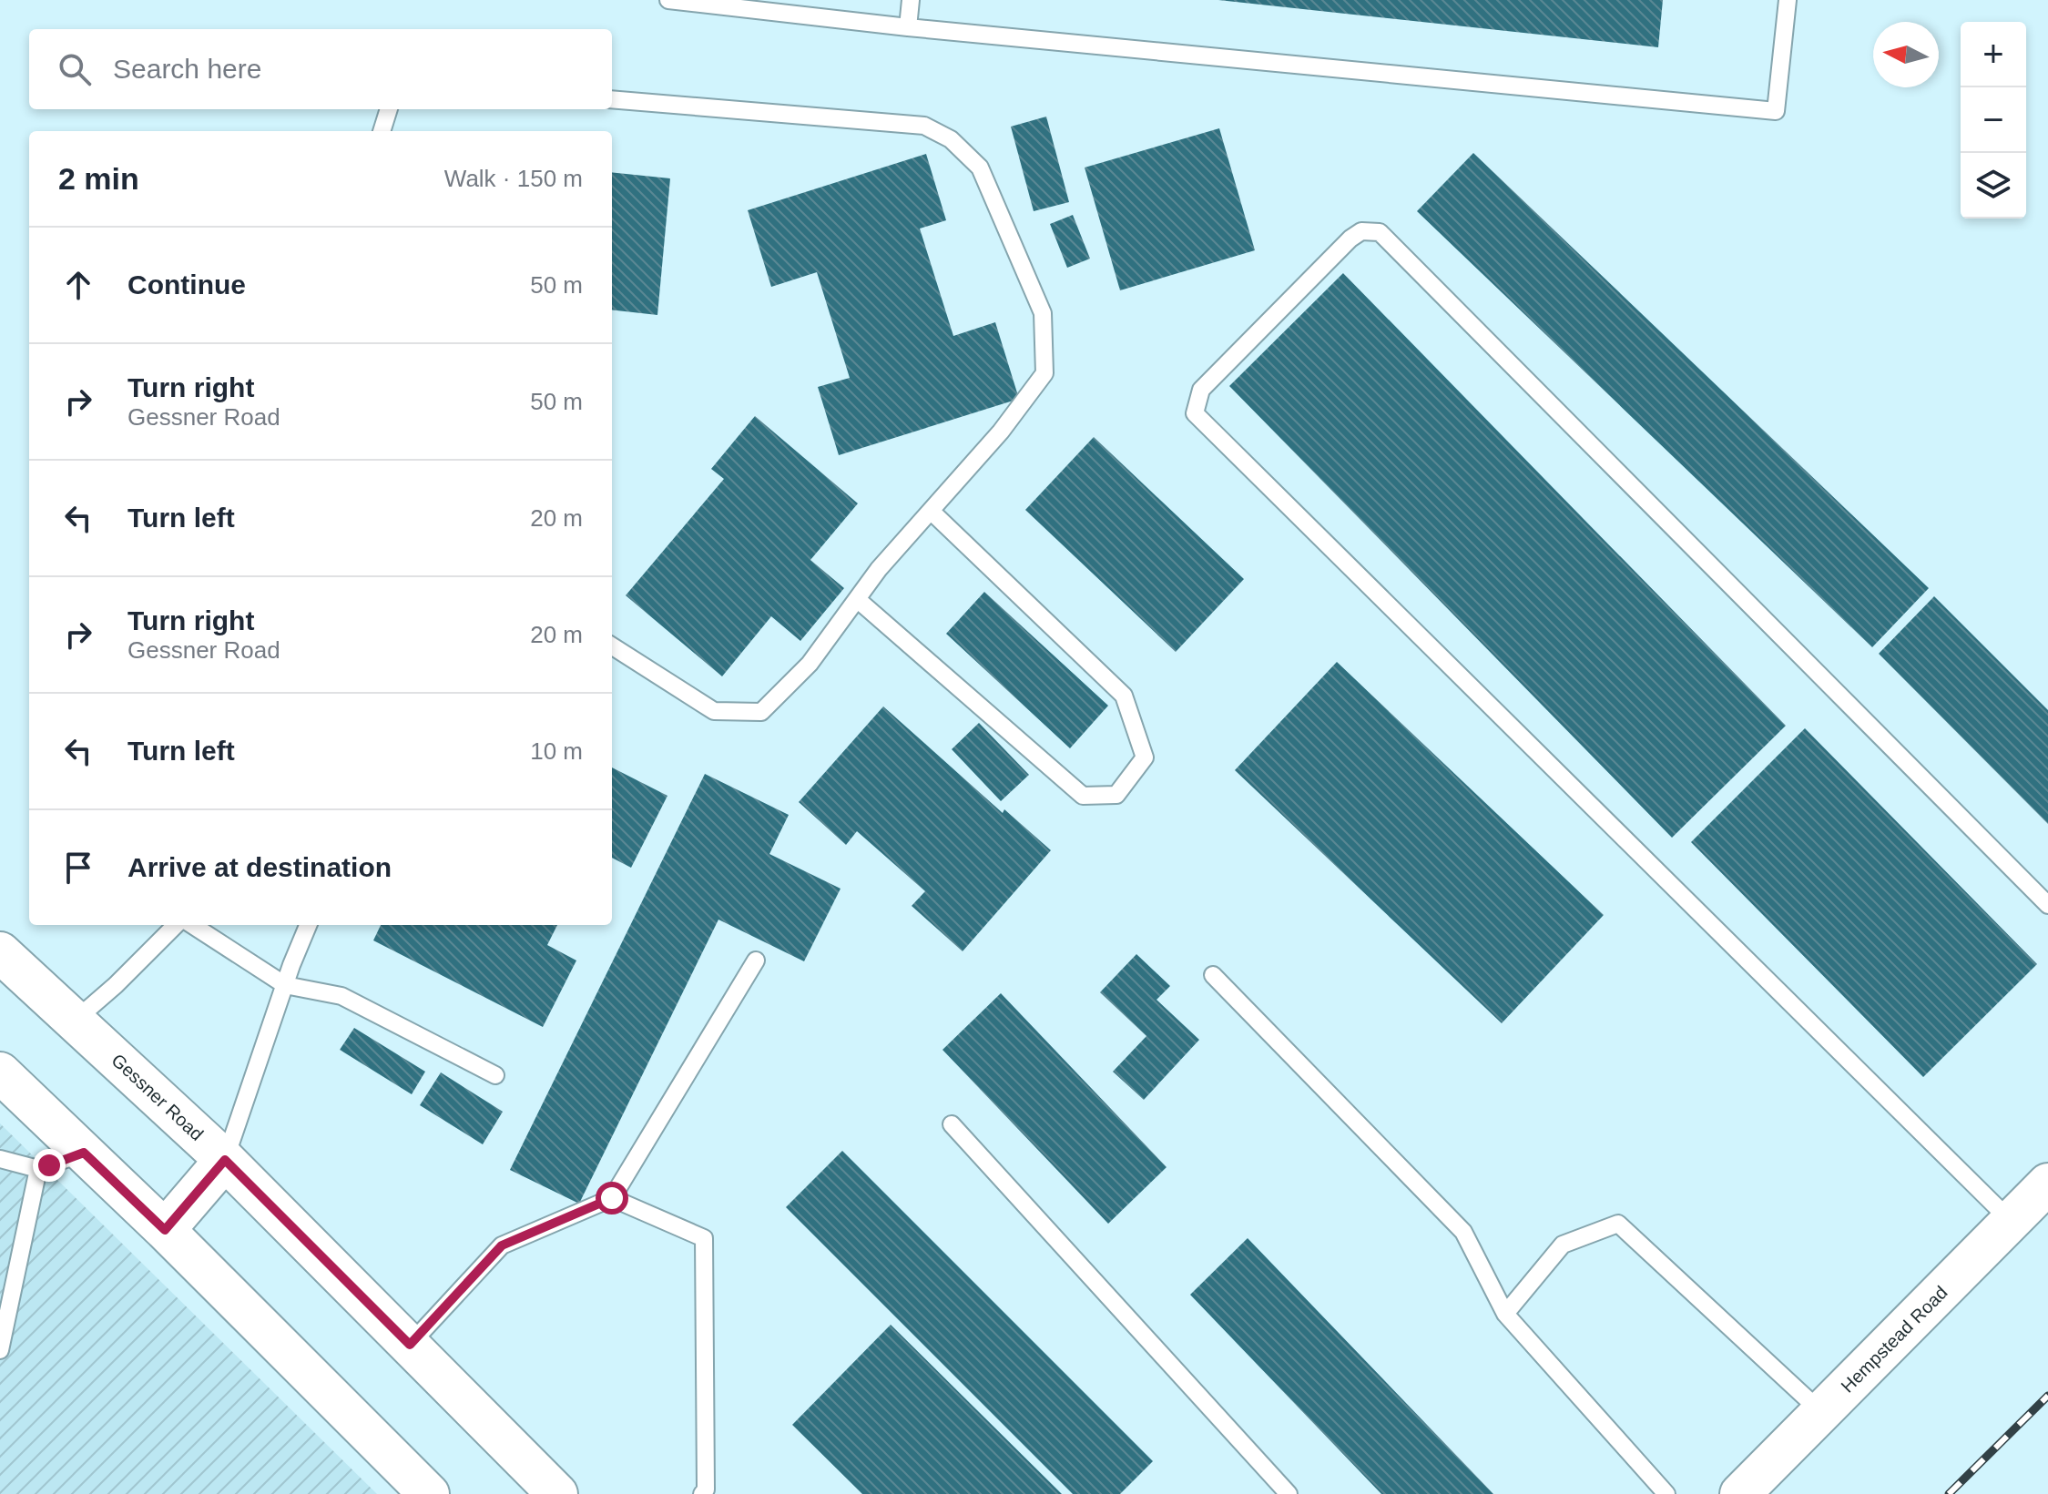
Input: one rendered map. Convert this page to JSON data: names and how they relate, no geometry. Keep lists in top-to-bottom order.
{
  "streets": {
    "main road": ["Gessner Road", "Hempstead Road"]
  },
  "north": "left",
  "page": {
    "map_buttons": ["+", "−"],
    "search": "Search here",
    "heading": ["2 min", "Walk · 150 m"],
    "list": [
      ["Continue", "50 m"],
      ["Turn right", "Gessner Road", "50 m"],
      ["Turn left", "20 m"],
      ["Turn right", "Gessner Road", "20 m"],
      ["Turn left", "10 m"],
      "Arrive at destination"
    ]
  }
}
